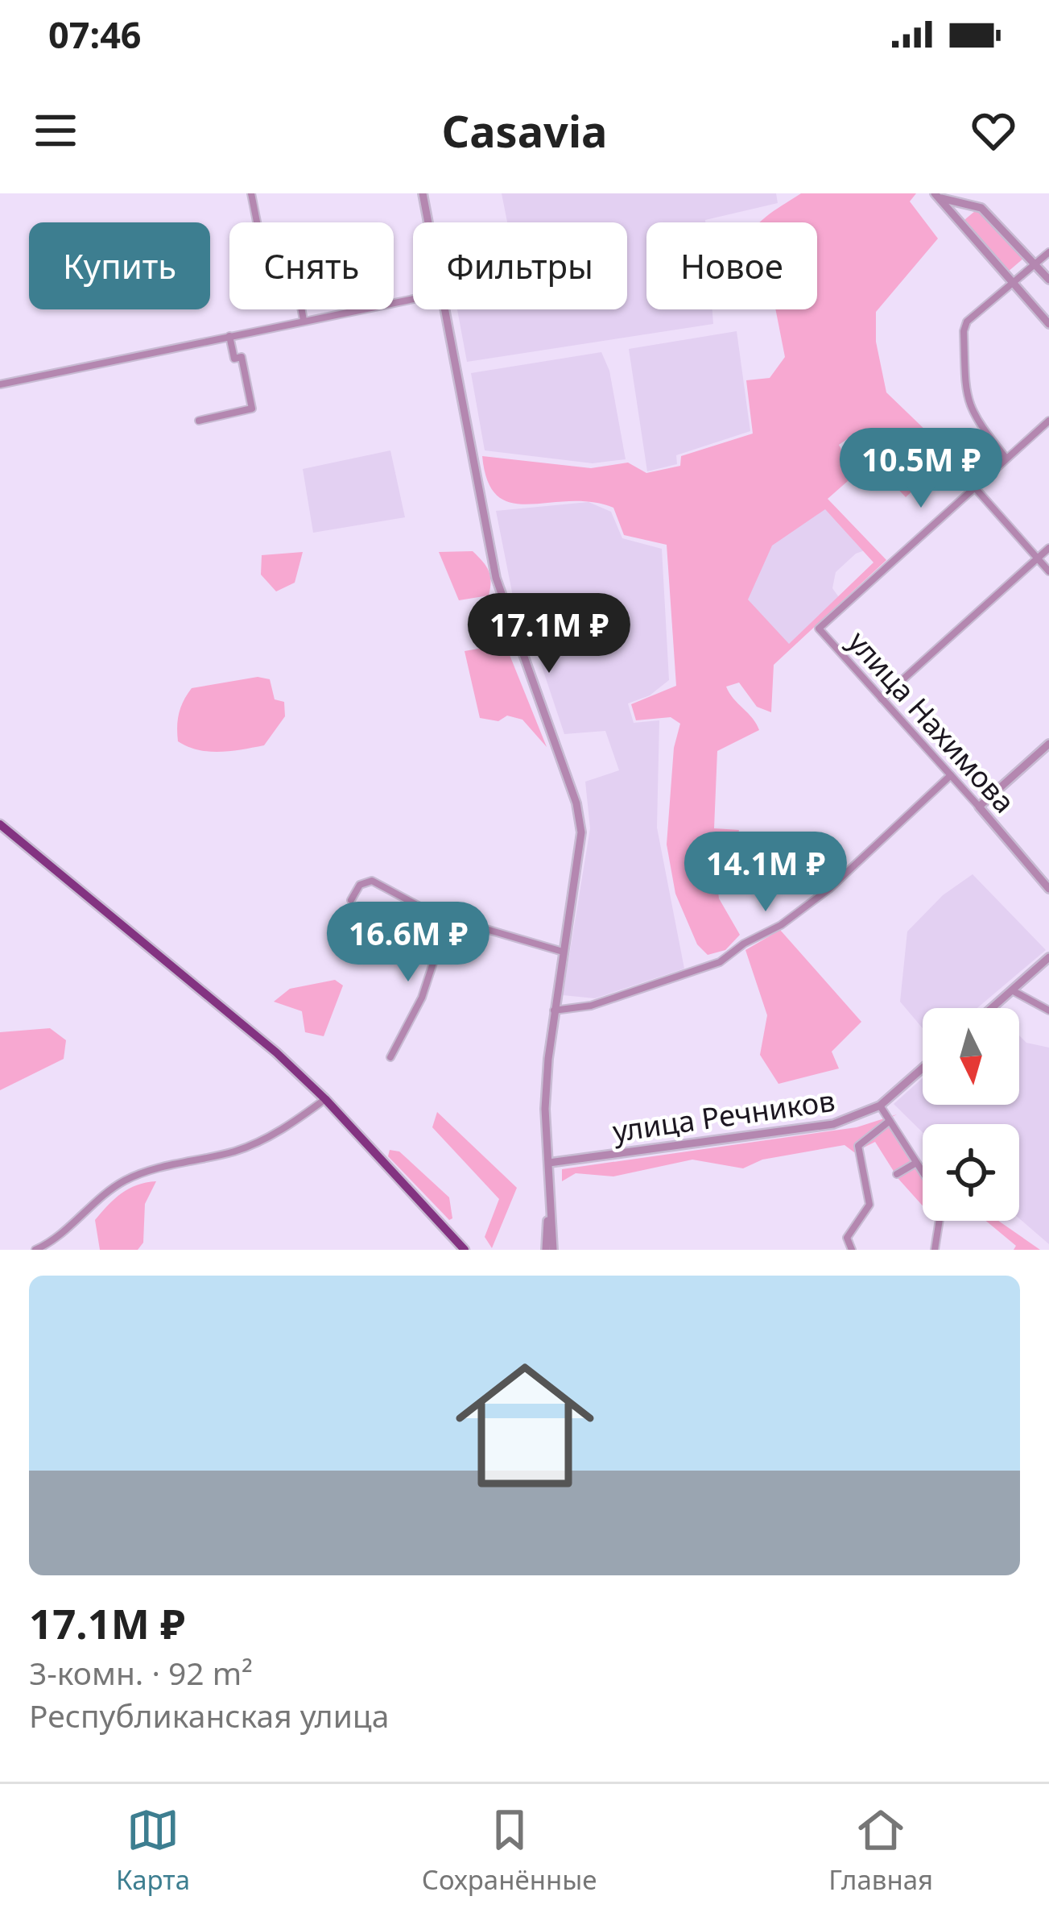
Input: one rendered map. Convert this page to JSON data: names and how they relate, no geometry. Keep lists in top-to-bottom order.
{
  "streets": {
    "street": ["улица Нахимова", "улица Речников"]
  },
  "north": "bottom",
  "page": {
    "status": "07:46",
    "header": "Casavia",
    "chip": [
      "Купить",
      "Снять",
      "Фильтры",
      "Новое"
    ],
    "price": [
      "10.5M ₽",
      "17.1M ₽",
      "14.1M ₽",
      "16.6M ₽"
    ],
    "list": [
      {
        "name": "17.1M ₽",
        "note": "3-комн. · 92 m² · Республиканская улица"
      }
    ],
    "tabs": ["Карта", "Сохранённые", "Главная"]
  }
}
